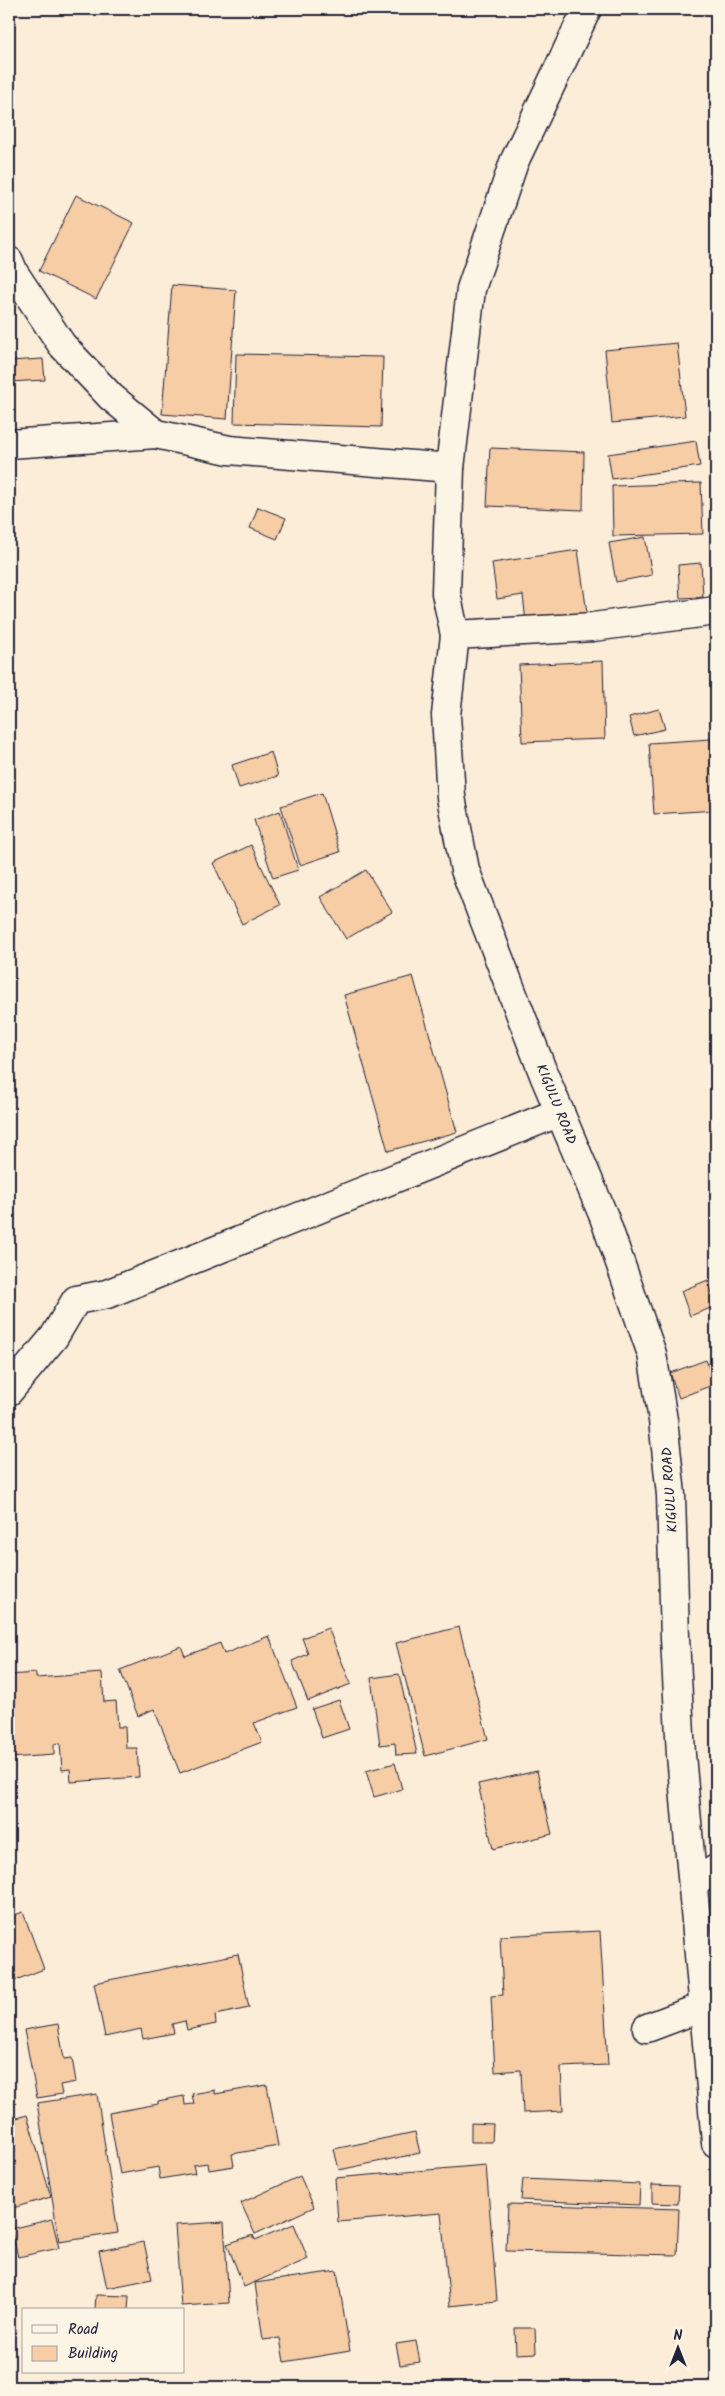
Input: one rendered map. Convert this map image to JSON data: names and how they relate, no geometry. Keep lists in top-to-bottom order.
{
  "streets": {
    "street": ["KIGULU ROAD"]
  },
  "legend": ["Road", "Building"],
  "north": "top"
}
